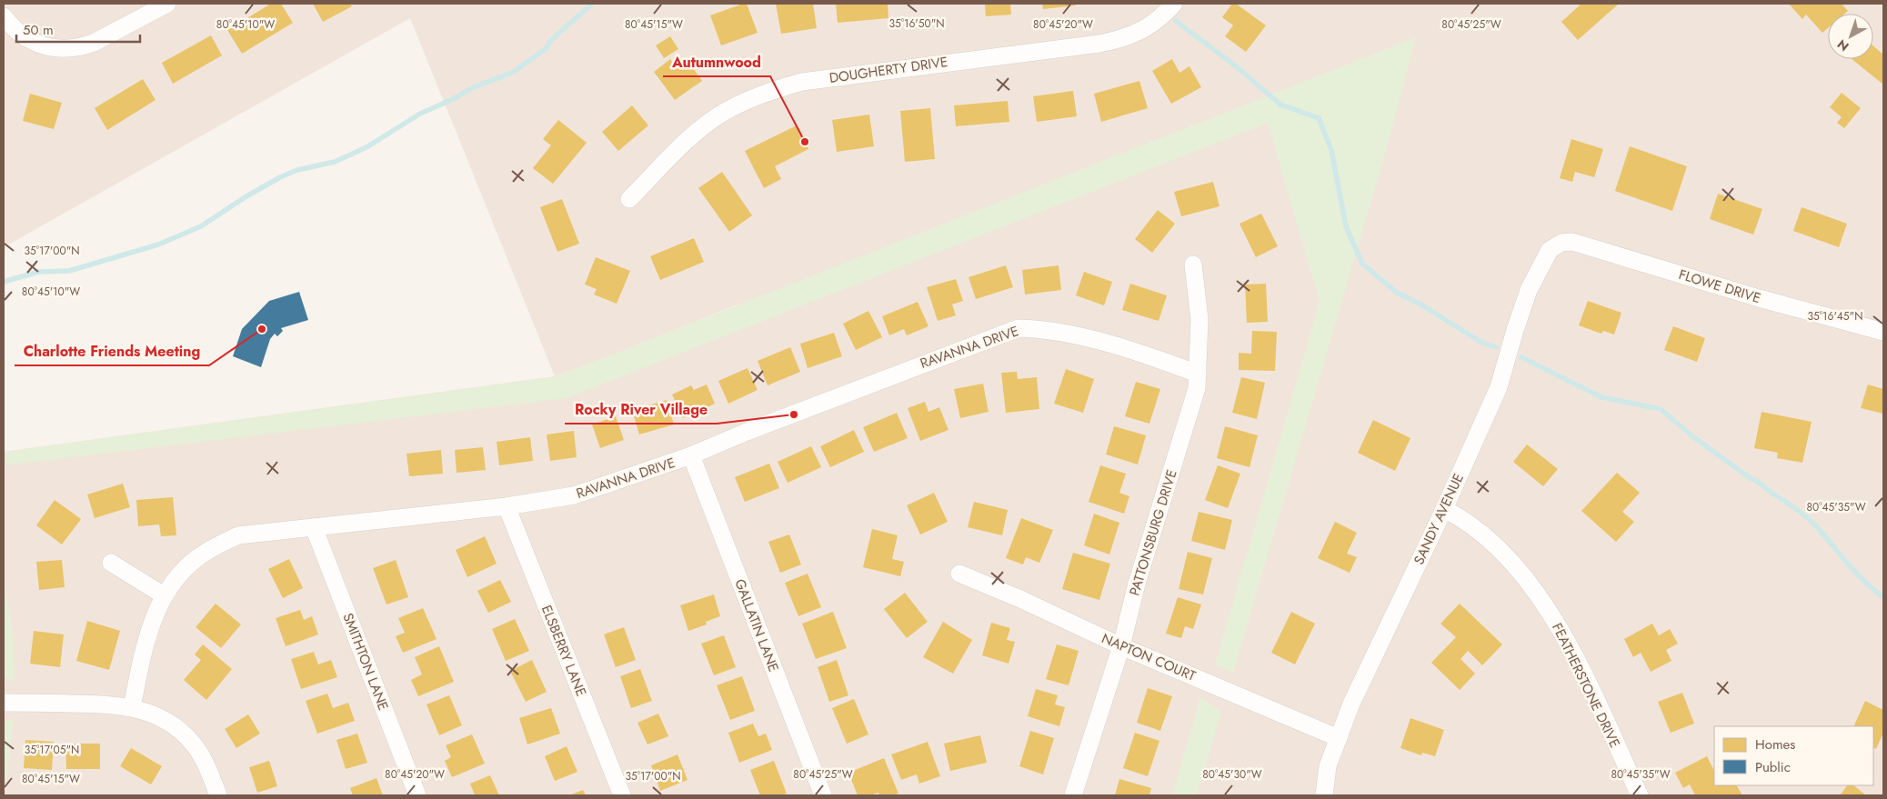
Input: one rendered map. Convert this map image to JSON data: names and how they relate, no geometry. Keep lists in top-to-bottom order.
{
  "streets": {
    "street": [
      "DOUGHERTY DRIVE",
      "FLOWE DRIVE",
      "RAVANNA DRIVE",
      "SANDY AVENUE",
      "PATTONSBURG DRIVE",
      "GALLATIN LANE",
      "ELSBERRY LANE",
      "NAPTON COURT",
      "SMITHTON LANE",
      "FEATHERSTONE DRIVE"
    ]
  },
  "crossings": [
    ["FLOWE DRIVE", "SANDY AVENUE"],
    ["RAVANNA DRIVE", "PATTONSBURG DRIVE"],
    ["RAVANNA DRIVE", "GALLATIN LANE"],
    ["RAVANNA DRIVE", "ELSBERRY LANE"],
    ["RAVANNA DRIVE", "SMITHTON LANE"],
    ["SANDY AVENUE", "NAPTON COURT"],
    ["SANDY AVENUE", "FEATHERSTONE DRIVE"],
    ["PATTONSBURG DRIVE", "NAPTON COURT"]
  ],
  "places": ["Autumnwood", "Charlotte Friends Meeting", "Rocky River Village"],
  "legend": ["Homes", "Public"],
  "scale_bar": "50 m",
  "north": "bottom left",
  "coordinates": [
    "35°16'50\"N",
    "80°45'10\"W",
    "80°45'15\"W",
    "80°45'20\"W",
    "80°45'25\"W",
    "35°17'00\"N",
    "35°16'45\"N",
    "80°45'35\"W",
    "35°17'05\"N",
    "80°45'30\"W"
  ]
}
